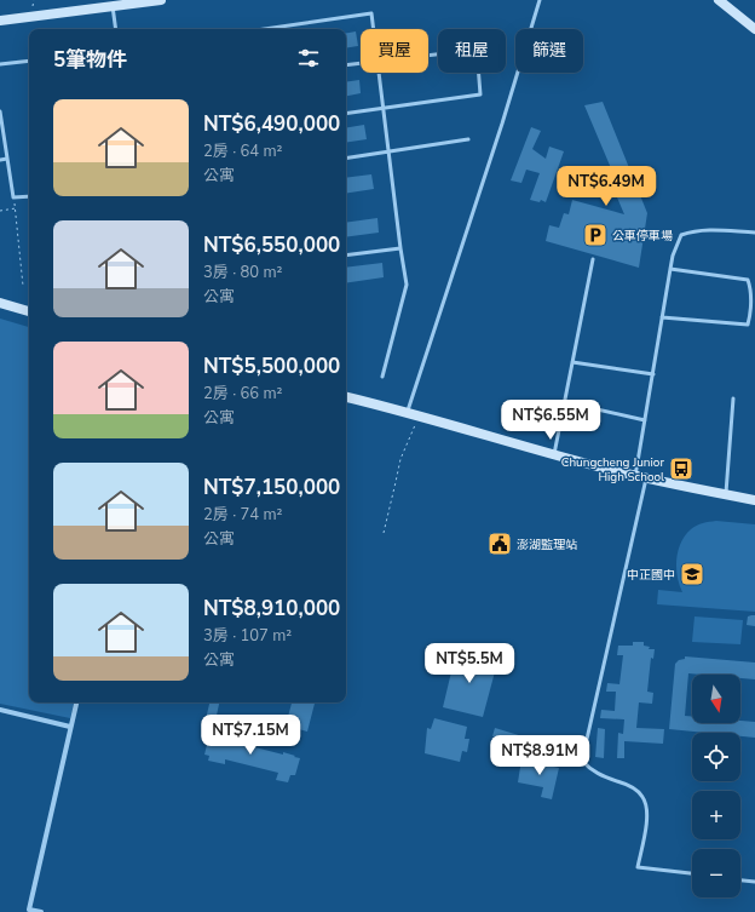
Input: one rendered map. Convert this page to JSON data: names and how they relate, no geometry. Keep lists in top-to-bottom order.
{
  "places": {
    "parking": ["公車停車場"],
    "bus stop": ["Chungcheng Junior High School"],
    "public building": ["澎湖監理站"],
    "school or university": ["中正國中"]
  },
  "north": "bottom",
  "page": {
    "chip": ["買屋", "租屋", "篩選"],
    "heading": "5筆物件",
    "list": [
      {
        "name": "NT$6,490,000",
        "note": "2房 · 64 m² · 公寓"
      },
      {
        "name": "NT$6,550,000",
        "note": "3房 · 80 m² · 公寓"
      },
      {
        "name": "NT$5,500,000",
        "note": "2房 · 66 m² · 公寓"
      },
      {
        "name": "NT$7,150,000",
        "note": "2房 · 74 m² · 公寓"
      },
      {
        "name": "NT$8,910,000",
        "note": "3房 · 107 m² · 公寓"
      }
    ],
    "price": [
      "NT$6.49M",
      "NT$6.55M",
      "NT$5.5M",
      "NT$7.15M",
      "NT$8.91M"
    ],
    "map_buttons": ["+", "−"]
  }
}
